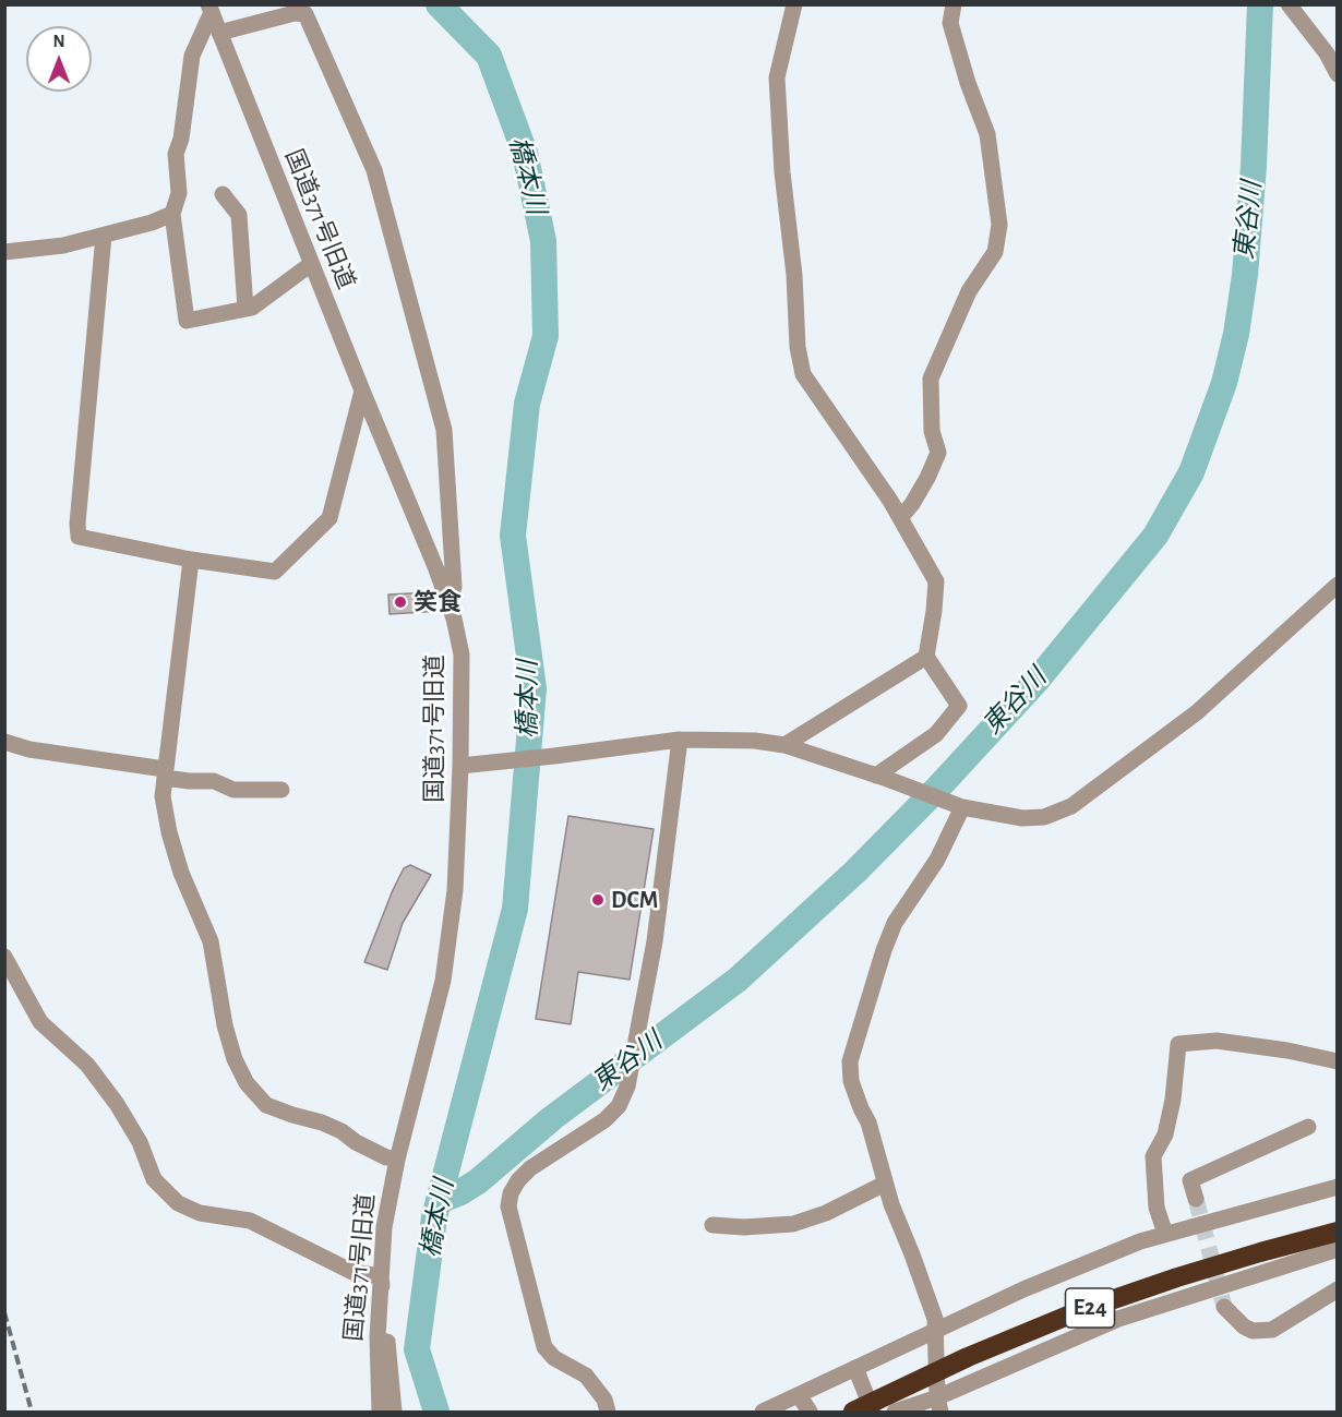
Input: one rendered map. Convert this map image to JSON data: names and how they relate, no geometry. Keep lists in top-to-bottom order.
{
  "streets": {
    "highway": ["E24"],
    "street": ["国道371号旧道"]
  },
  "water": ["橋本川", "東谷川"],
  "places": ["笑食", "DCM"],
  "north": "top"
}
